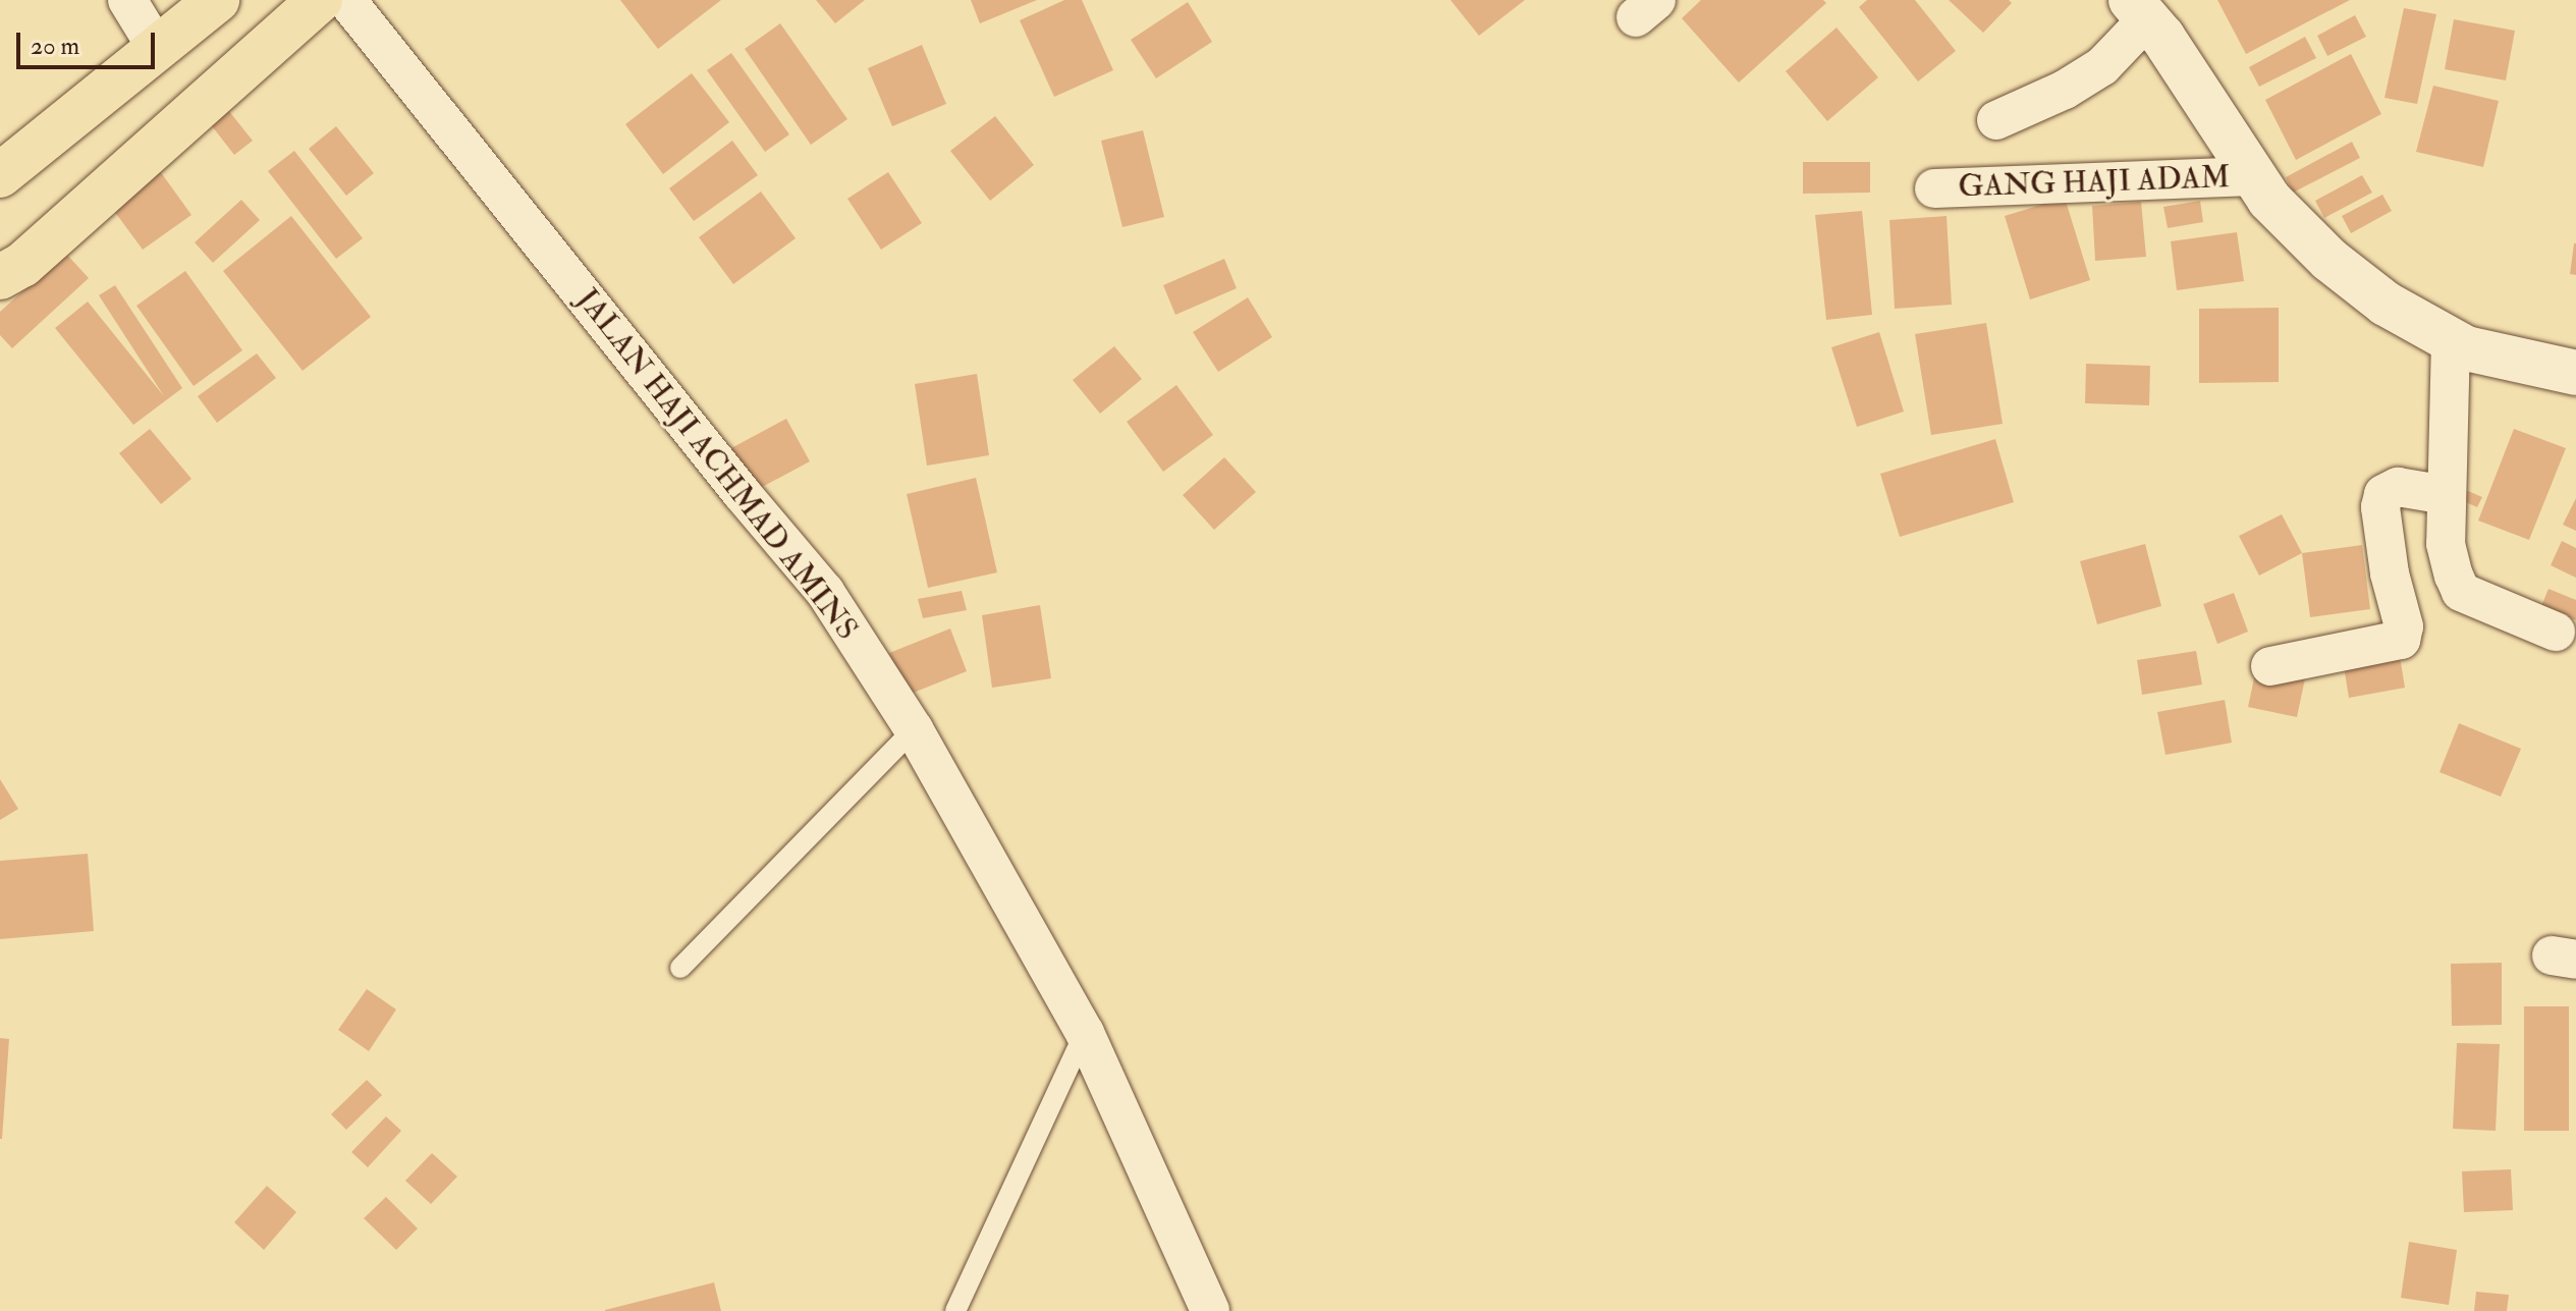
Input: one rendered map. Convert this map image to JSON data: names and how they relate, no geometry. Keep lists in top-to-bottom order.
{
  "streets": {
    "street": ["GANG HAJI ADAM", "JALAN HAJI ACHMAD AMINS"]
  },
  "scale_bar": "20 m"
}
